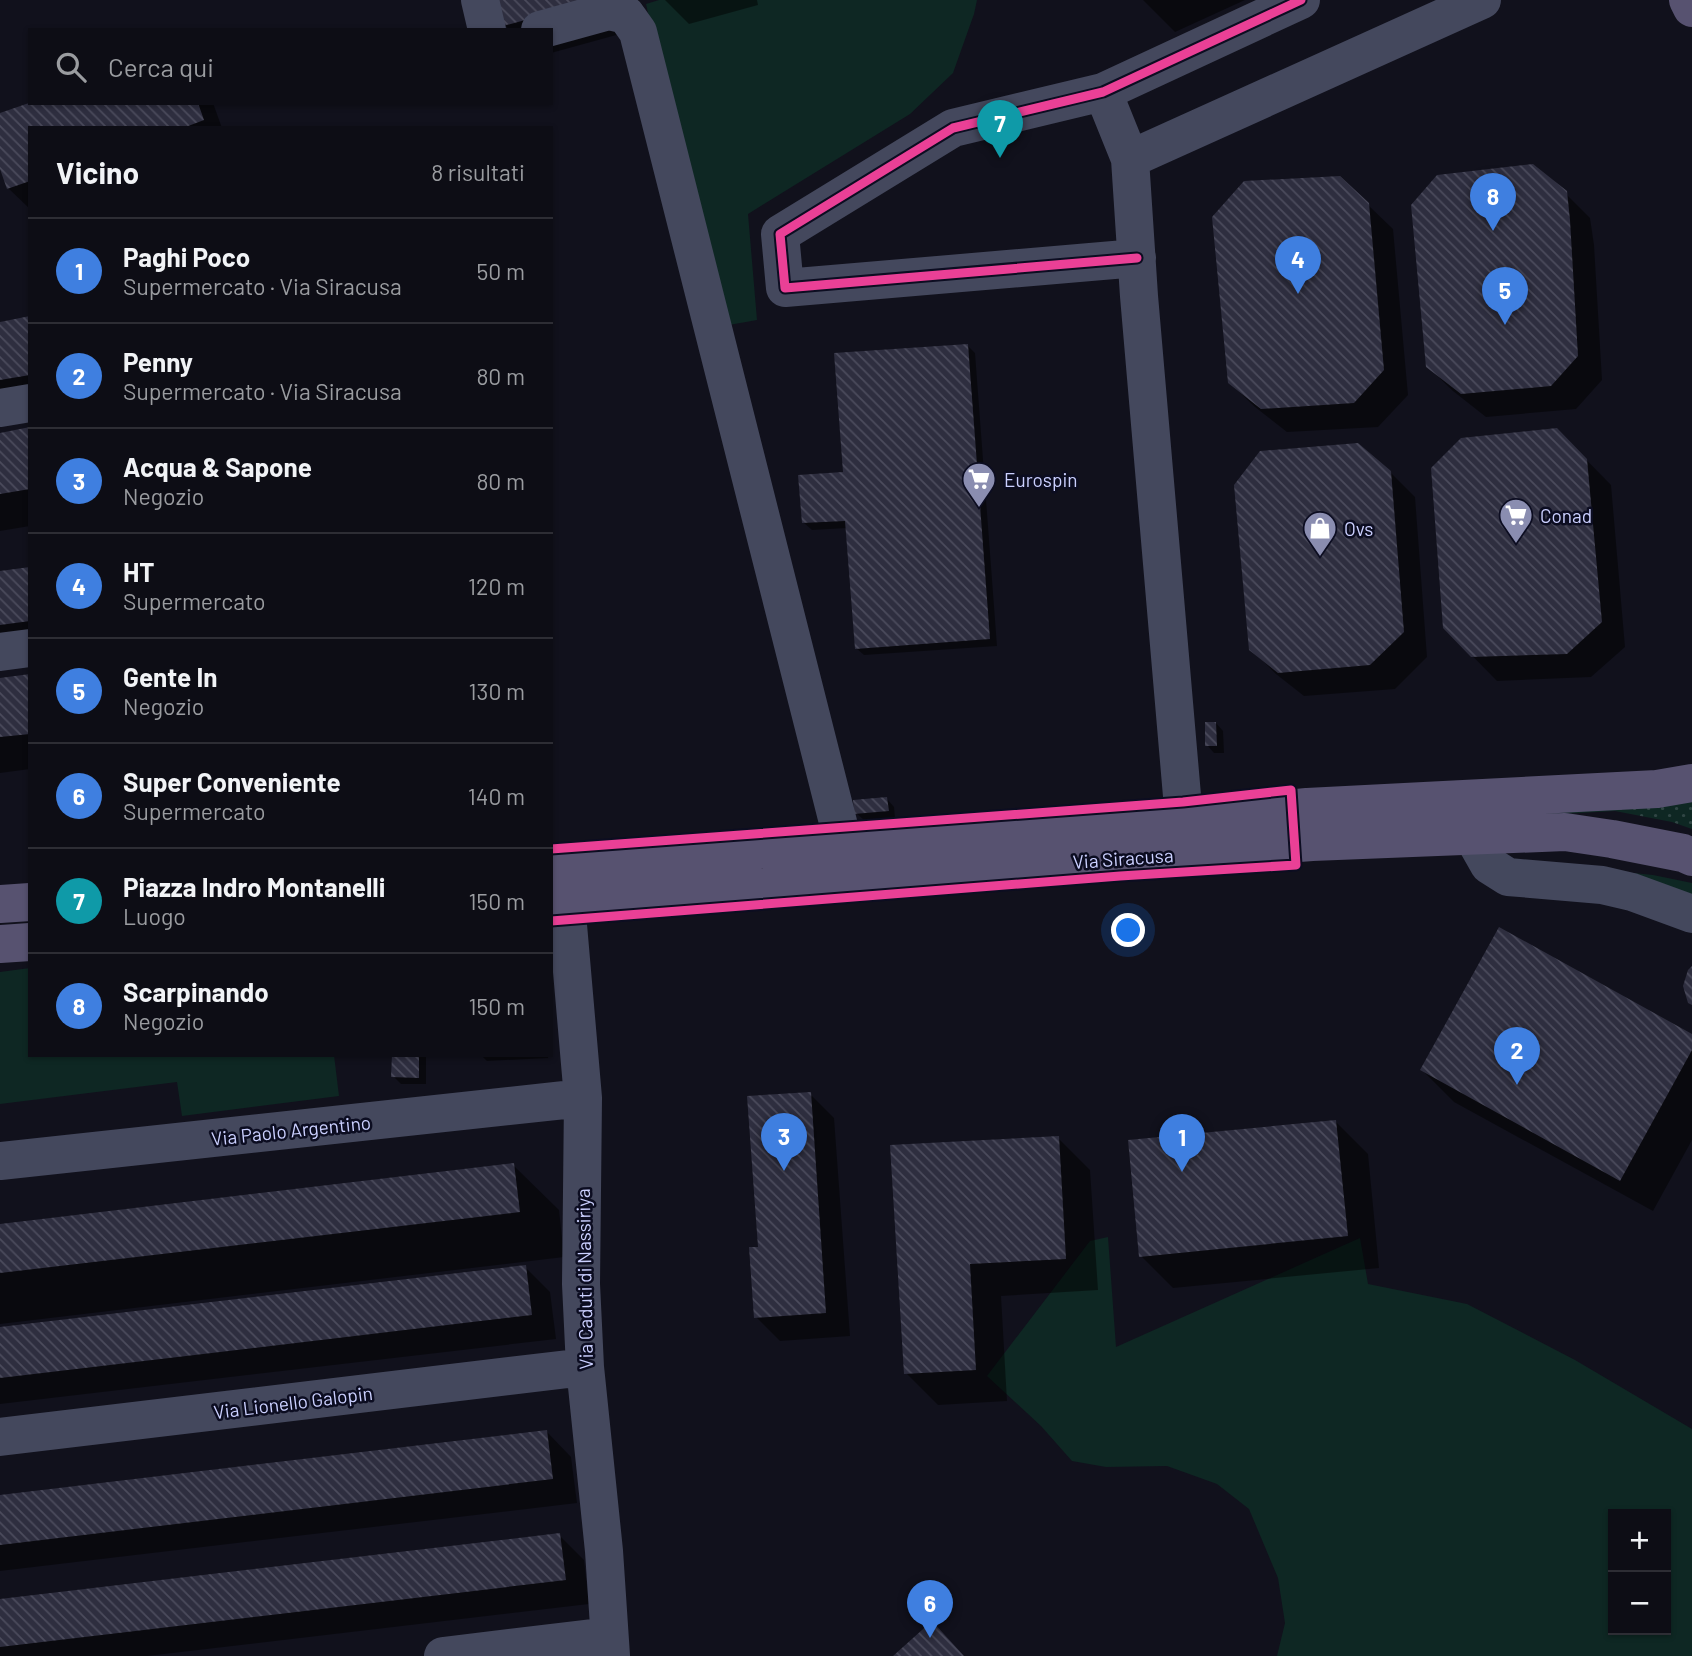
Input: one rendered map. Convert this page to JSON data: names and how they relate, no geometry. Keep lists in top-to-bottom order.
{
  "streets": {
    "main road": ["Via Siracusa"],
    "street": ["Via Paolo Argentino", "Via Caduti di Nassiriya", "Via Lionello Galopin"]
  },
  "crossings": [
    ["Via Siracusa", "Via Caduti di Nassiriya"],
    ["Via Paolo Argentino", "Via Caduti di Nassiriya"],
    ["Via Caduti di Nassiriya", "Via Lionello Galopin"]
  ],
  "places": {
    "supermarket": ["Eurospin", "Conad"],
    "shop": ["Ovs"]
  },
  "page": {
    "search": "Cerca qui",
    "pins": [
      "7",
      "8",
      "4",
      "5",
      "2",
      "3",
      "1",
      "6"
    ],
    "heading": ["Vicino", "8 risultati"],
    "list": [
      {
        "mark": "1",
        "name": "Paghi Poco",
        "note": "Supermercato · Via Siracusa",
        "value": "50 m"
      },
      {
        "mark": "2",
        "name": "Penny",
        "note": "Supermercato · Via Siracusa",
        "value": "80 m"
      },
      {
        "mark": "3",
        "name": "Acqua & Sapone",
        "note": "Negozio",
        "value": "80 m"
      },
      {
        "mark": "4",
        "name": "HT",
        "note": "Supermercato",
        "value": "120 m"
      },
      {
        "mark": "5",
        "name": "Gente In",
        "note": "Negozio",
        "value": "130 m"
      },
      {
        "mark": "6",
        "name": "Super Conveniente",
        "note": "Supermercato",
        "value": "140 m"
      },
      {
        "mark": "7",
        "name": "Piazza Indro Montanelli",
        "note": "Luogo",
        "value": "150 m"
      },
      {
        "mark": "8",
        "name": "Scarpinando",
        "note": "Negozio",
        "value": "150 m"
      }
    ],
    "map_buttons": ["+", "−"]
  }
}
